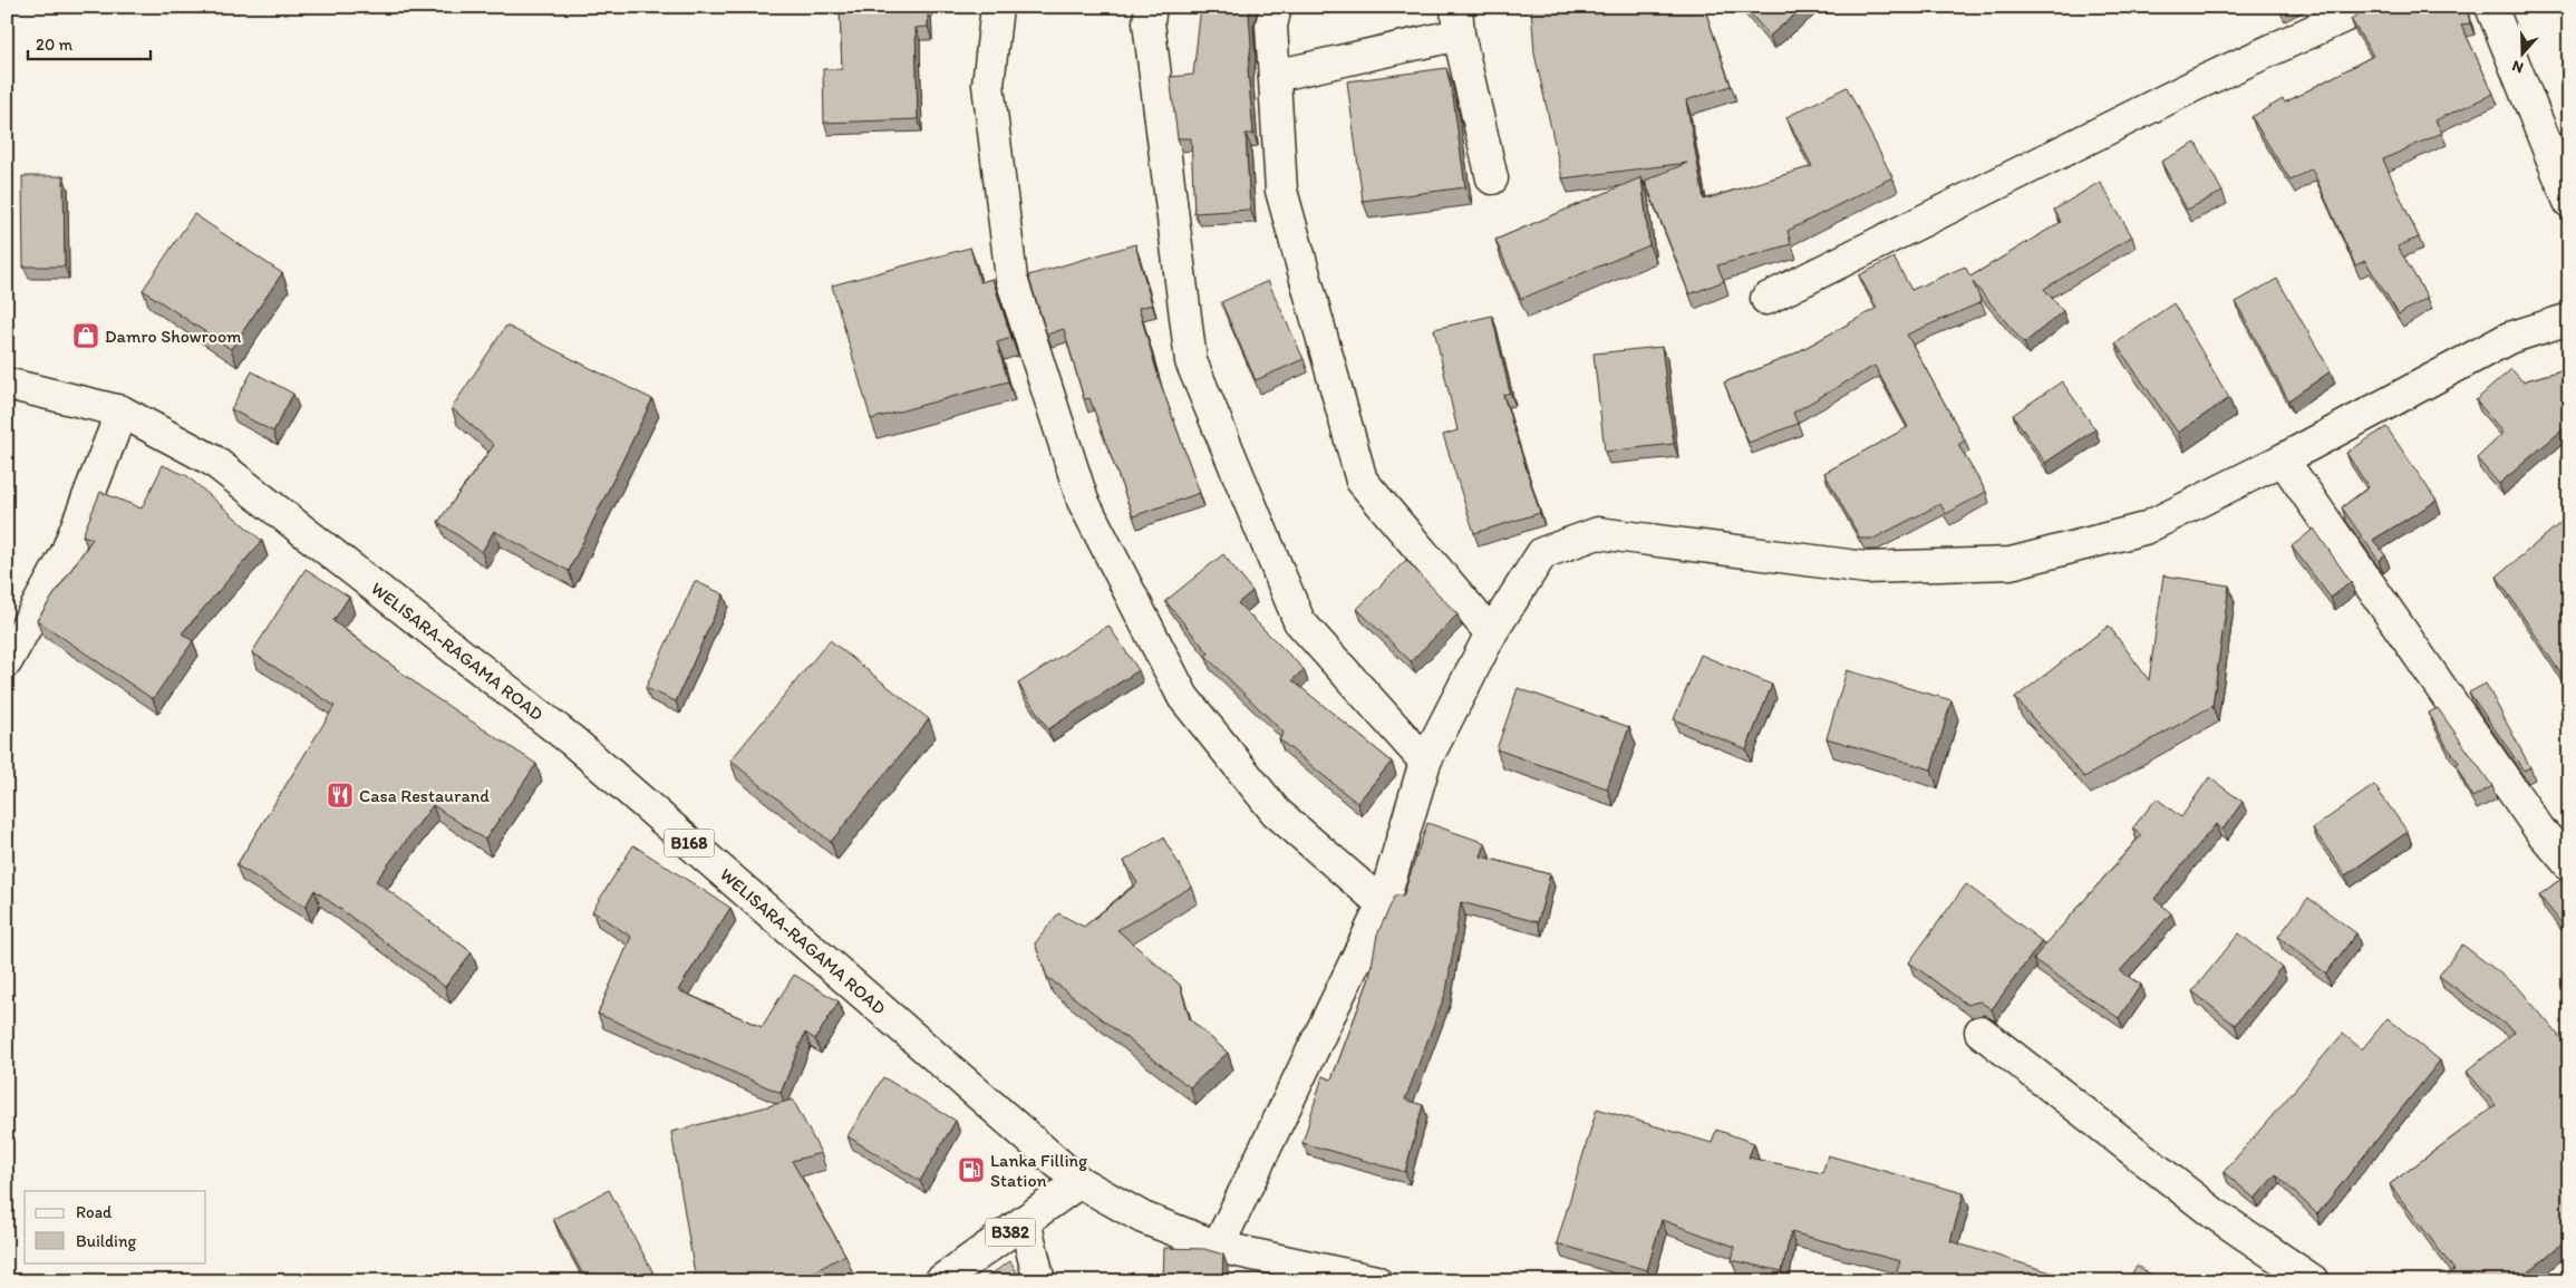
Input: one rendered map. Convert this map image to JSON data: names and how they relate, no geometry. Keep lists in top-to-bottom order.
{
  "streets": {
    "street": ["WELISARA-RAGAMA ROAD", "B168", "B382"]
  },
  "crossings": [
    ["WELISARA-RAGAMA ROAD", "B382"]
  ],
  "places": {
    "shop": ["Damro Showroom"],
    "restaurant": ["Casa Restaurand"],
    "fuel station": ["Lanka Filling Station"]
  },
  "legend": ["Road", "Building"],
  "scale_bar": "20 m",
  "north": "bottom"
}
